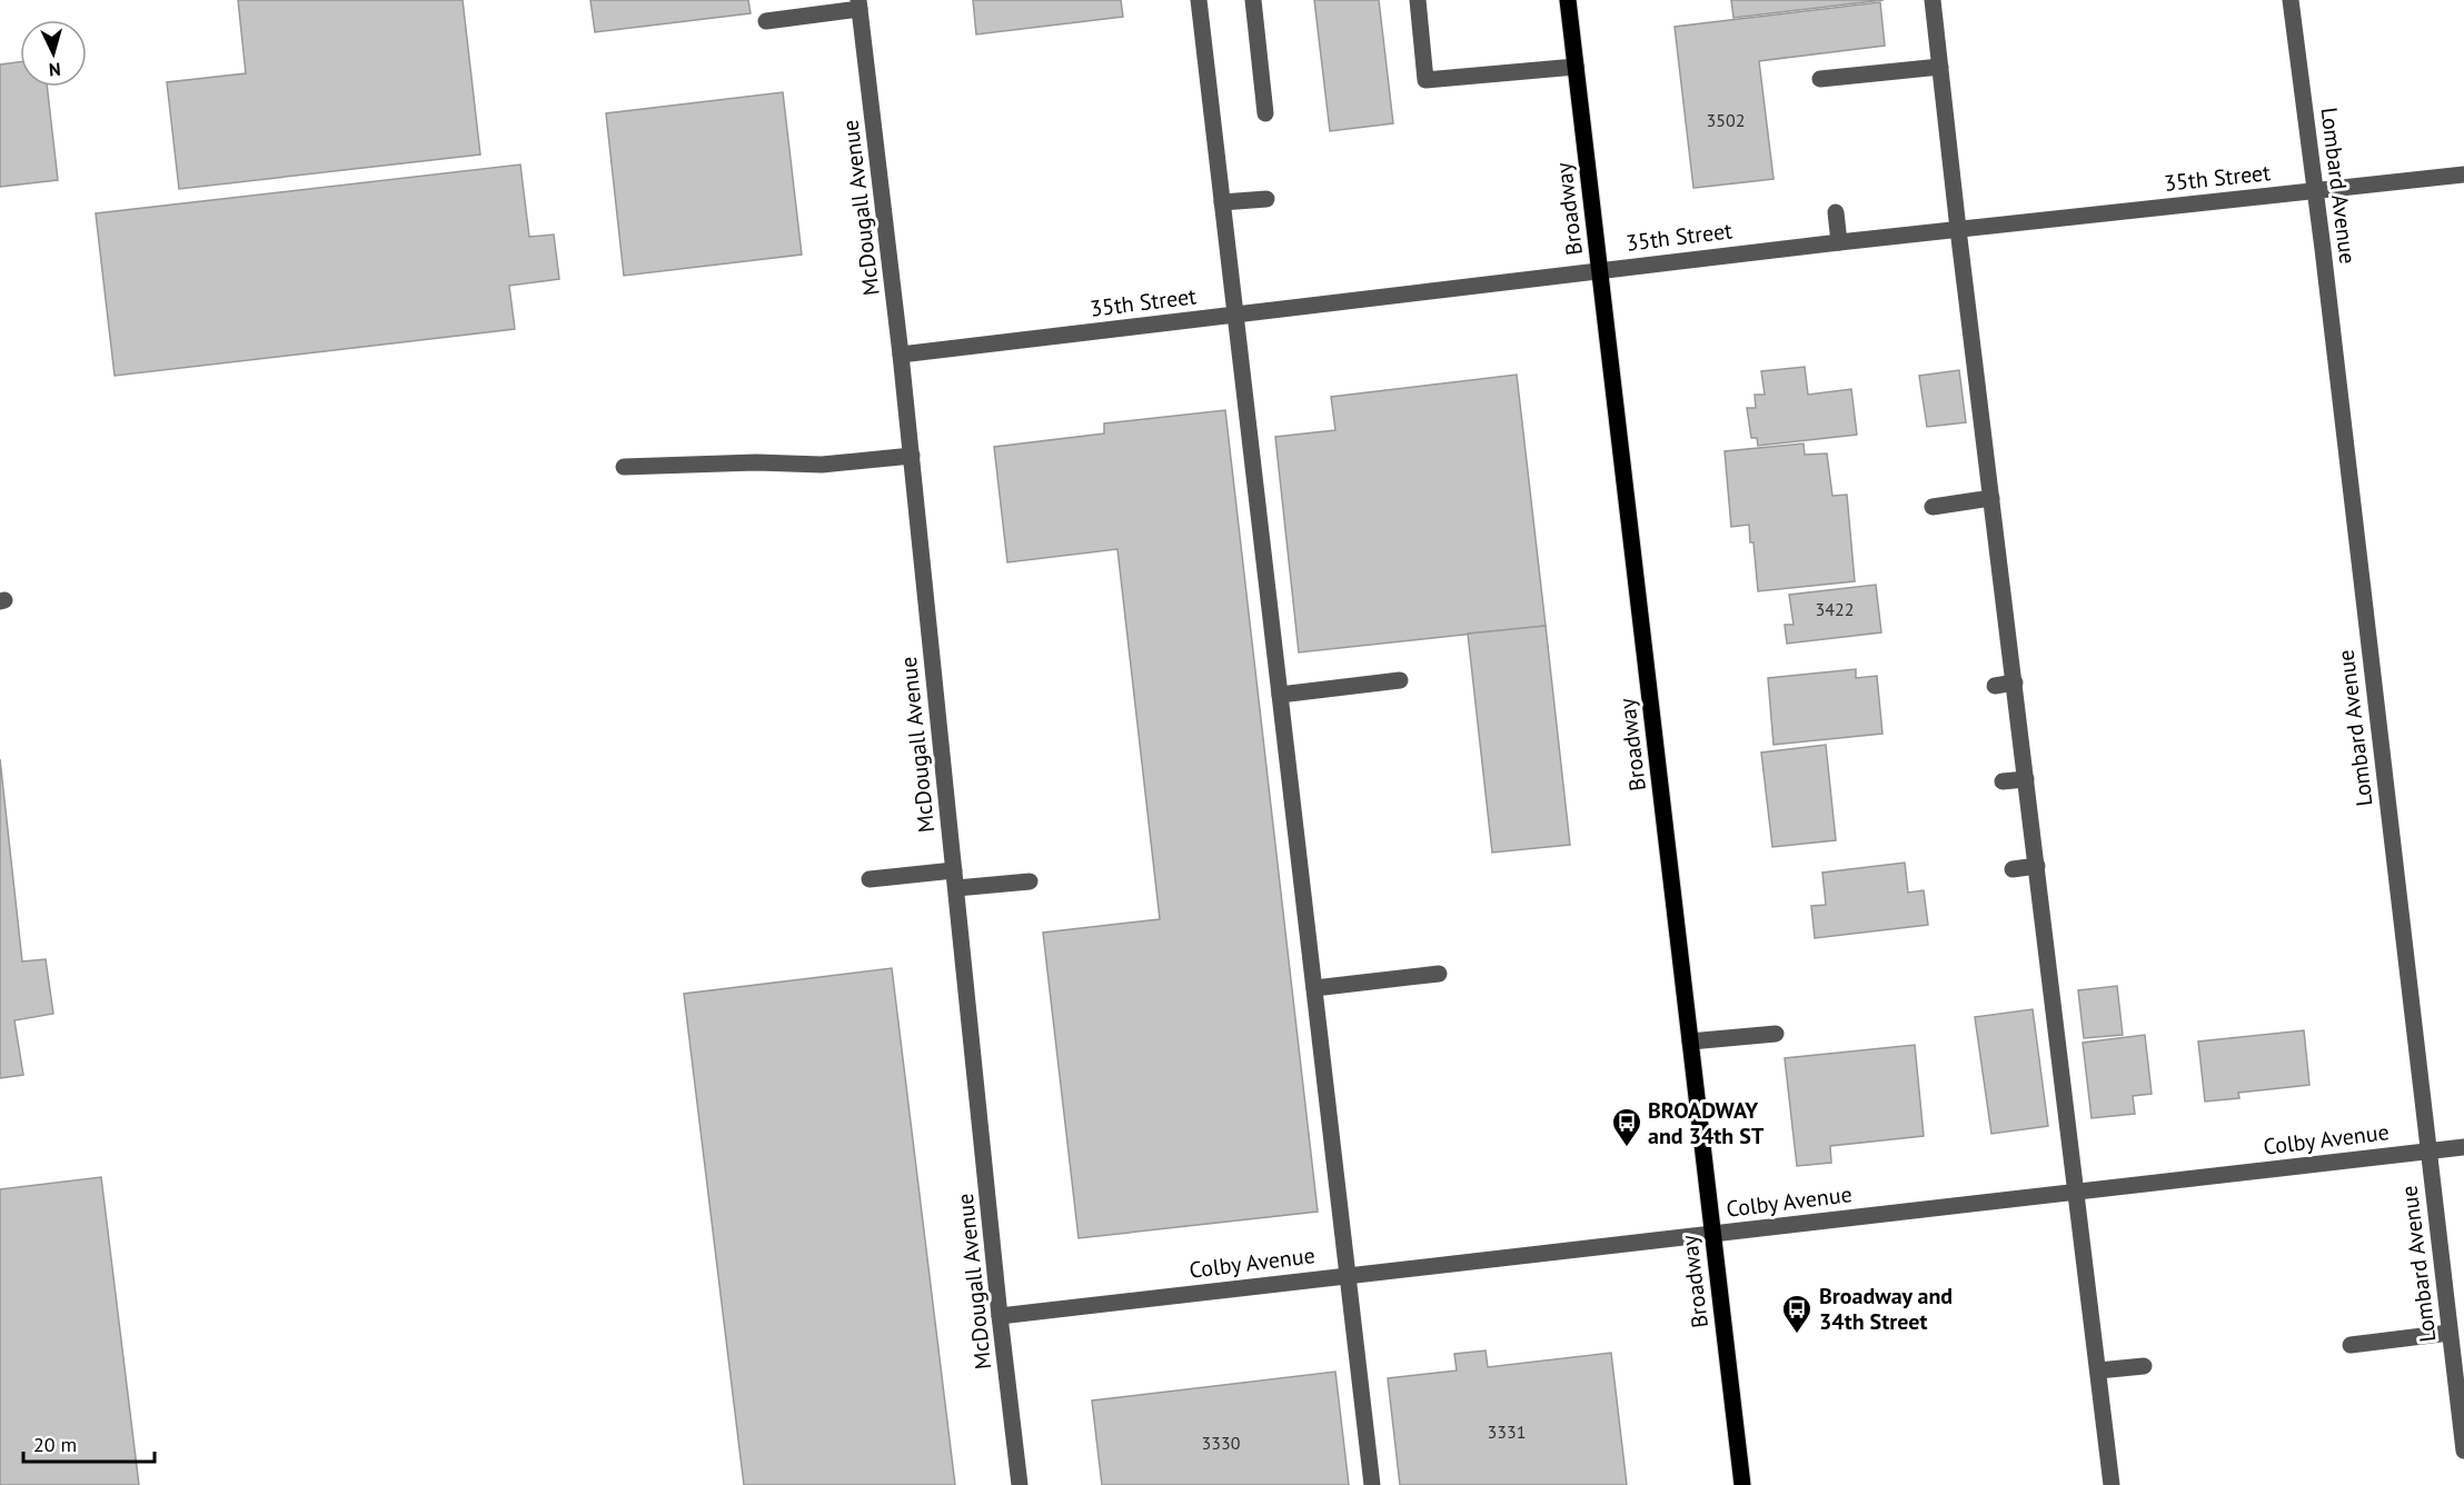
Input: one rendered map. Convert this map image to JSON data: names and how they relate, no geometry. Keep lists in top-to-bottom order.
{
  "streets": {
    "main road": ["Broadway"],
    "street": [
      "35th Street",
      "Lombard Avenue",
      "McDougall Avenue",
      "Colby Avenue"
    ]
  },
  "crossings": [
    ["35th Street", "Lombard Avenue"],
    ["35th Street", "McDougall Avenue"],
    ["35th Street", "Broadway"],
    ["Lombard Avenue", "Colby Avenue"],
    ["McDougall Avenue", "Colby Avenue"],
    ["Broadway", "Colby Avenue"]
  ],
  "places": {
    "bus stop": ["BROADWAY and 34th ST", "Broadway and 34th Street"]
  },
  "house_numbers": [
    "3502",
    "3422",
    "3331",
    "3330"
  ],
  "scale_bar": "20 m",
  "north": "bottom"
}
